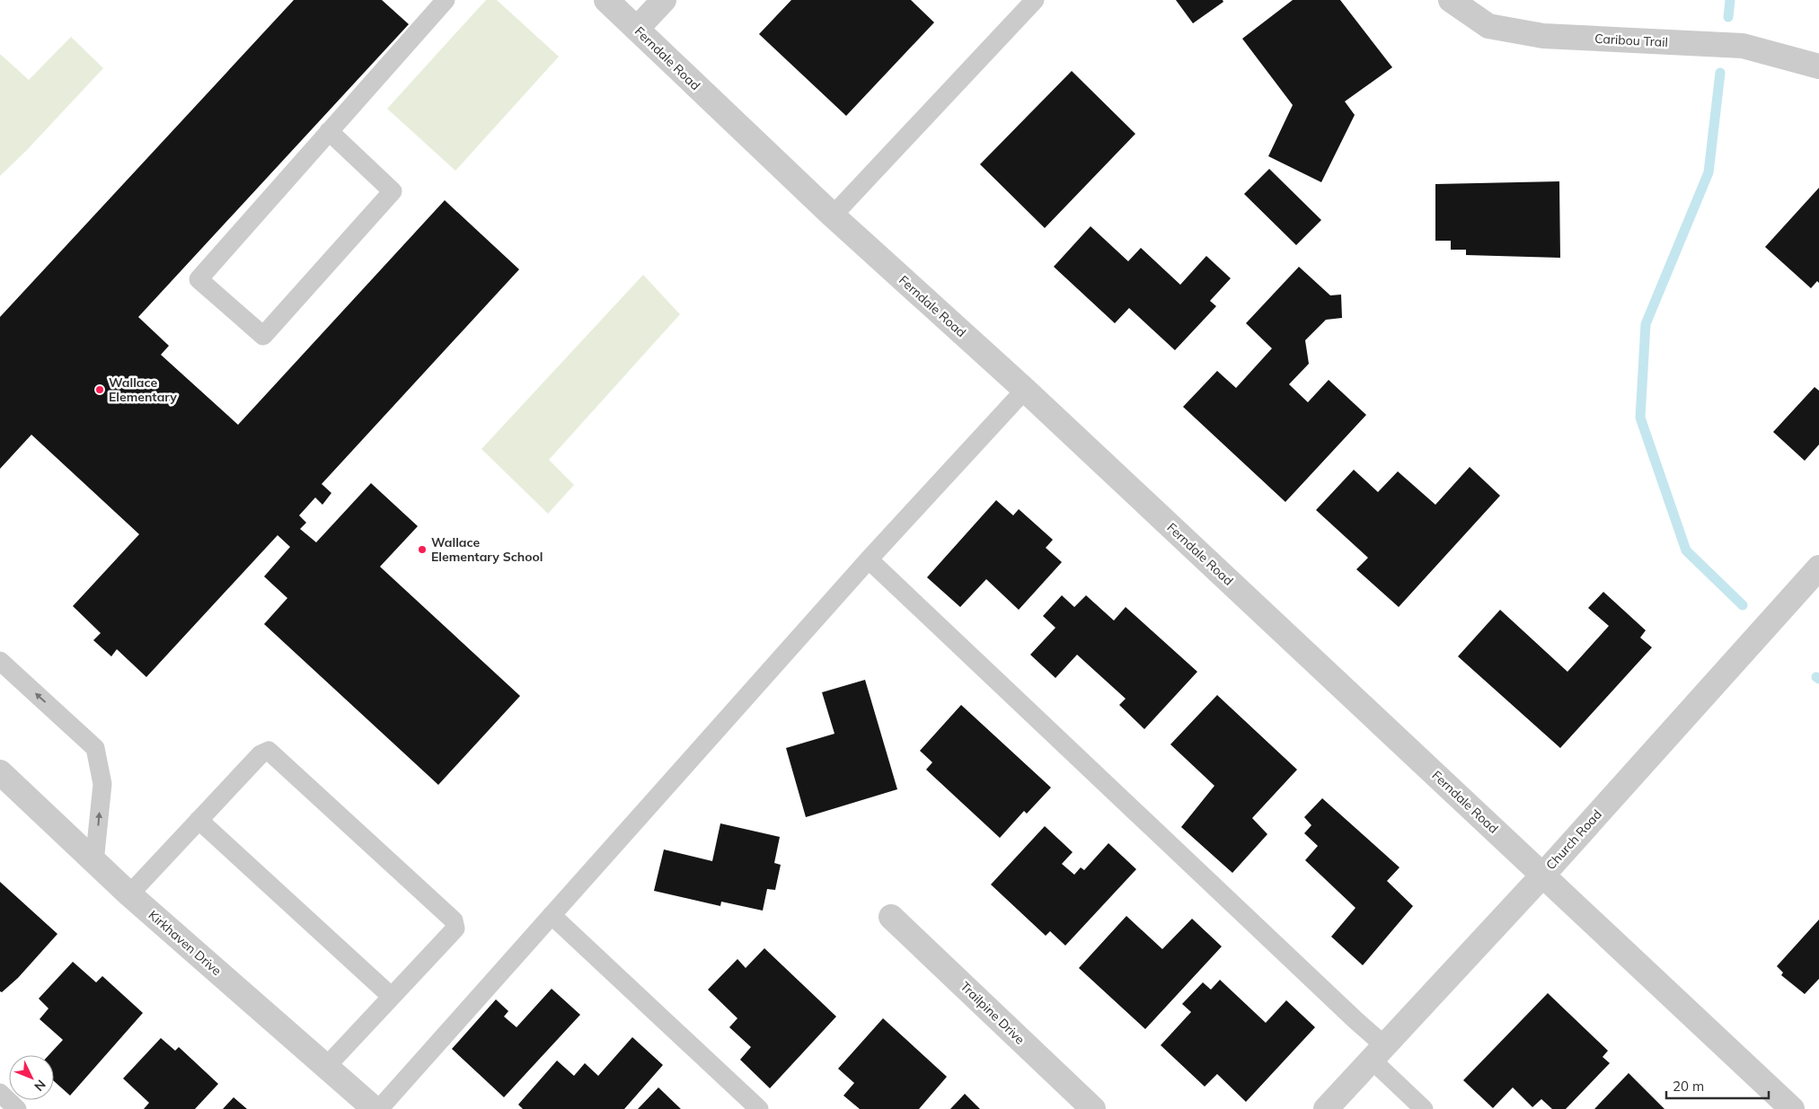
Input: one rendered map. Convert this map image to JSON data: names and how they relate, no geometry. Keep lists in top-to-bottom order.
{
  "streets": {
    "street": [
      "Caribou Trail",
      "Ferndale Road",
      "Church Road",
      "Kirkhaven Drive",
      "Trailpine Drive"
    ]
  },
  "crossings": [
    ["Ferndale Road", "Church Road"]
  ],
  "places": ["Wallace Elementary", "Wallace Elementary School"],
  "scale_bar": "20 m",
  "north": "bottom right"
}
